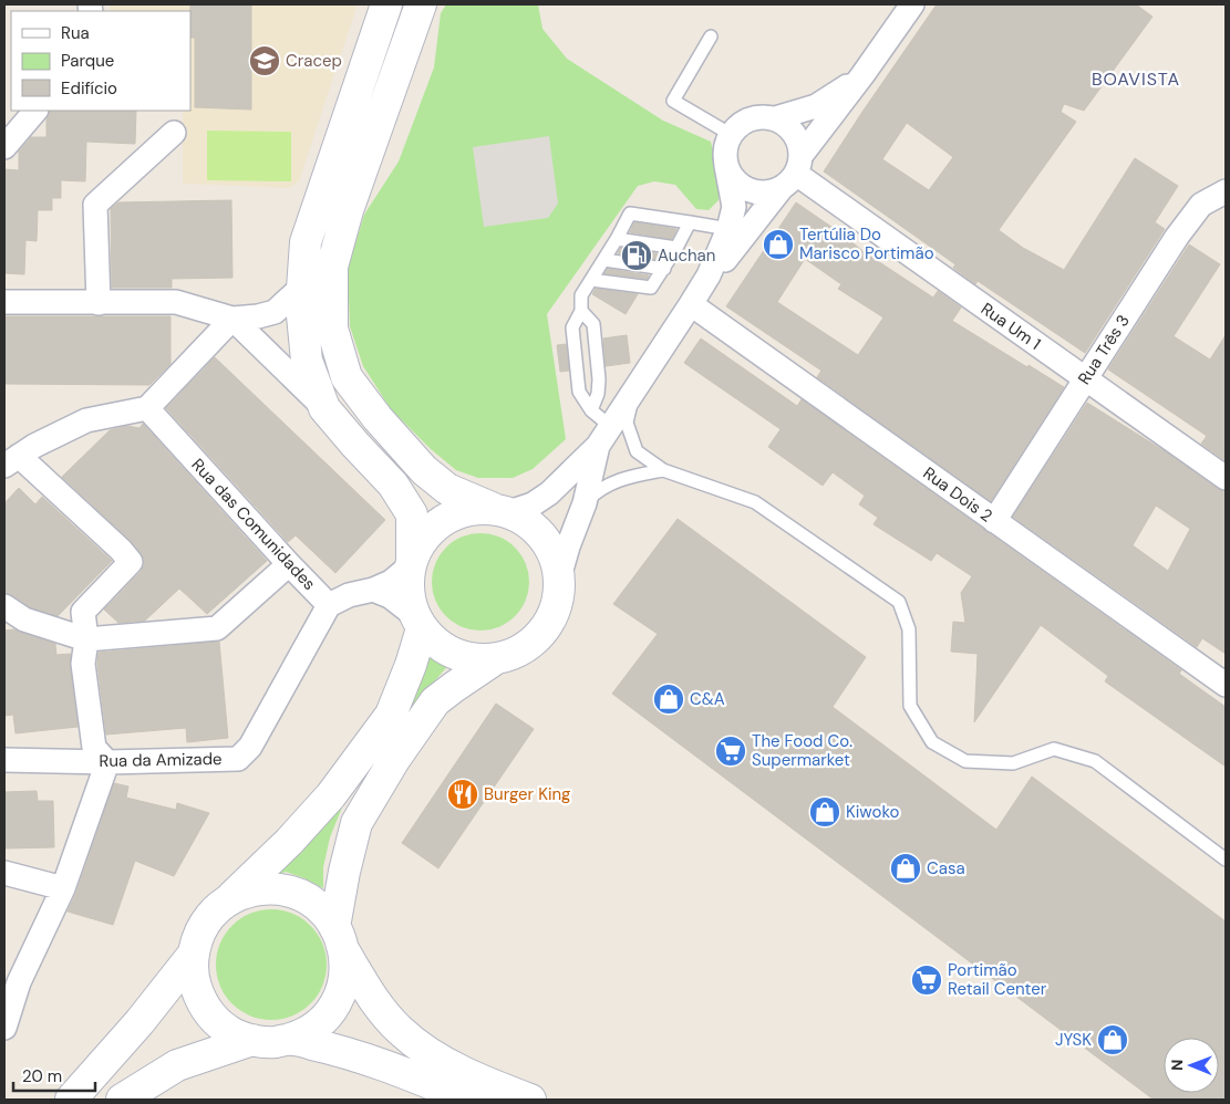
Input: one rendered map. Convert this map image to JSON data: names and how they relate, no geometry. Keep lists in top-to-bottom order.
{
  "streets": {
    "street": [
      "Rua Um 1",
      "Rua Três 3",
      "Rua Dois 2",
      "Rua das Comunidades",
      "Rua da Amizade"
    ]
  },
  "crossings": [
    ["Rua Um 1", "Rua Três 3"],
    ["Rua Três 3", "Rua Dois 2"],
    ["Rua das Comunidades", "Rua da Amizade"]
  ],
  "districts": ["BOAVISTA"],
  "places": {
    "school or university": ["Cracep"],
    "shop": [
      "Tertúlia Do Marisco Portimão",
      "C&A",
      "Kiwoko",
      "Casa",
      "JYSK"
    ],
    "fuel station": ["Auchan"],
    "supermarket": ["The Food Co. Supermarket", "Portimão Retail Center"],
    "restaurant": ["Burger King"]
  },
  "legend": ["Rua", "Parque", "Edifício"],
  "scale_bar": "20 m",
  "north": "left"
}
